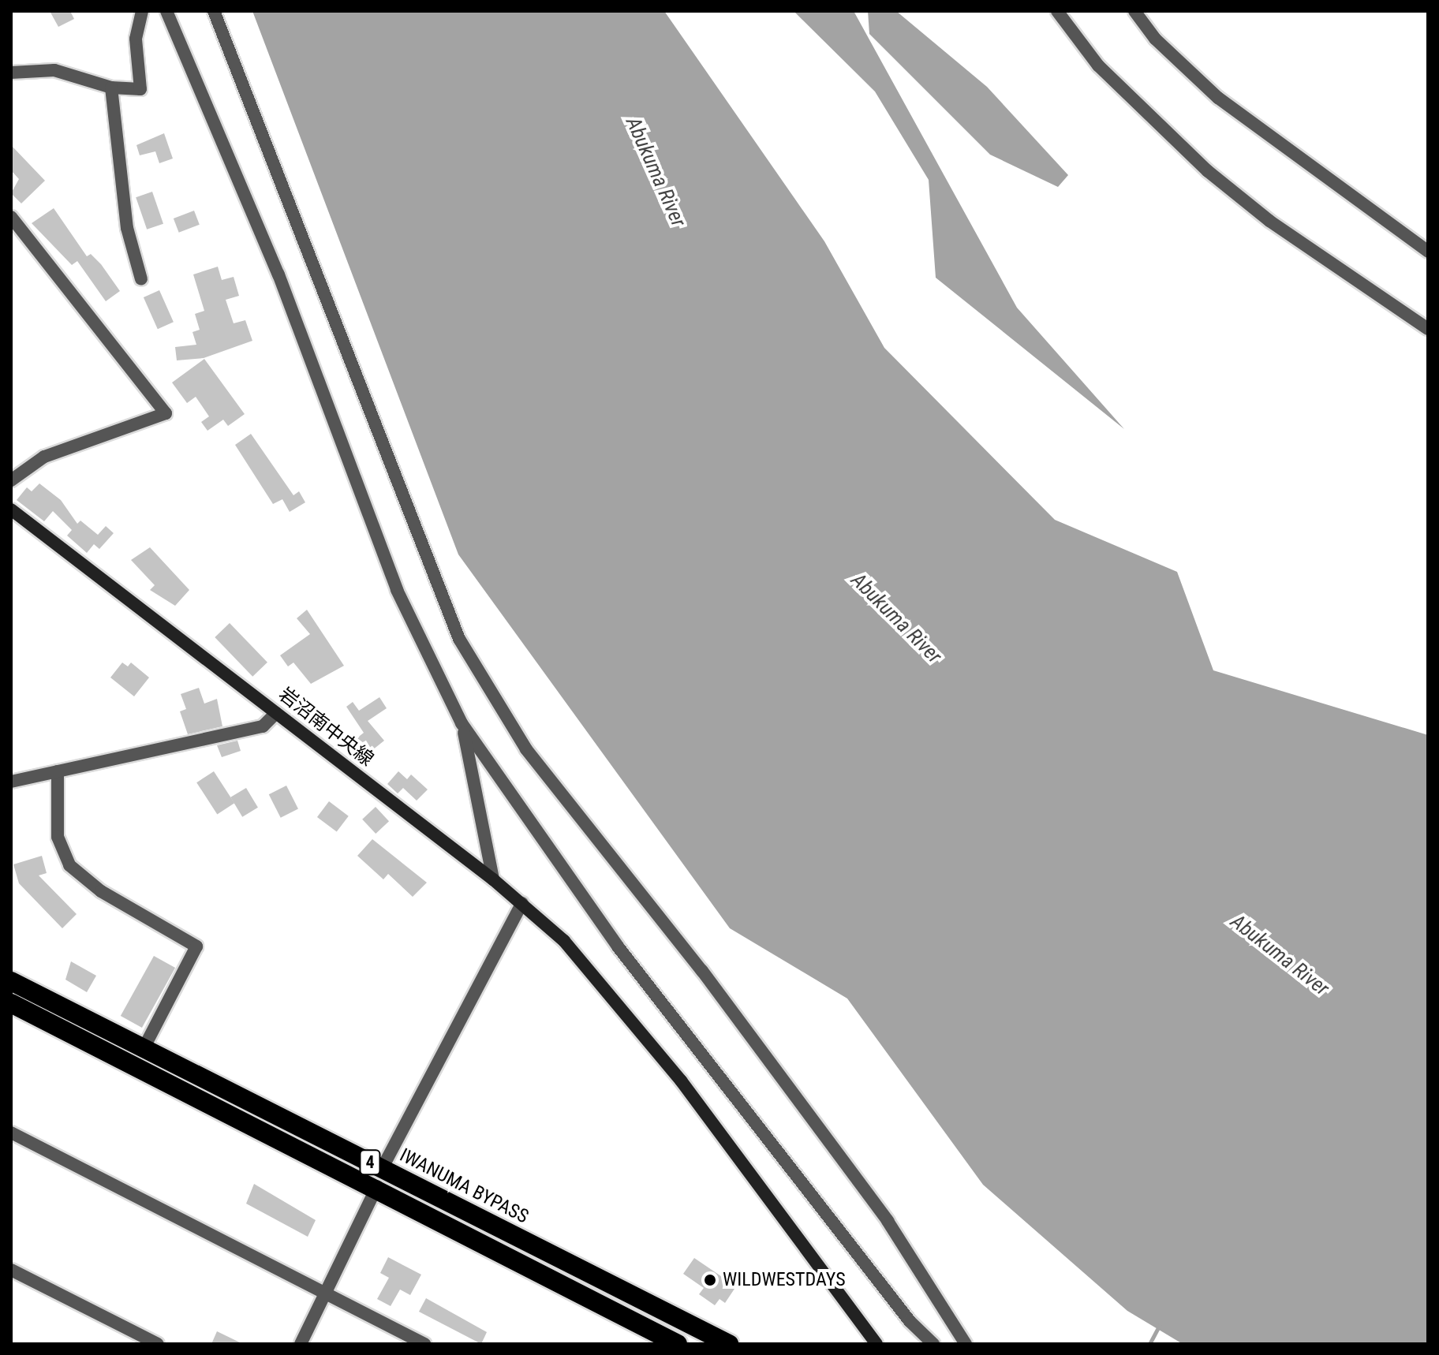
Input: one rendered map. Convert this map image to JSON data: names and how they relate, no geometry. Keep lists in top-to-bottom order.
{
  "streets": {
    "highway": ["4", "IWANUMA BYPASS"],
    "street": ["岩沼南中央線"]
  },
  "water": ["Abukuma River"],
  "places": ["WILDWESTDAYS"]
}
